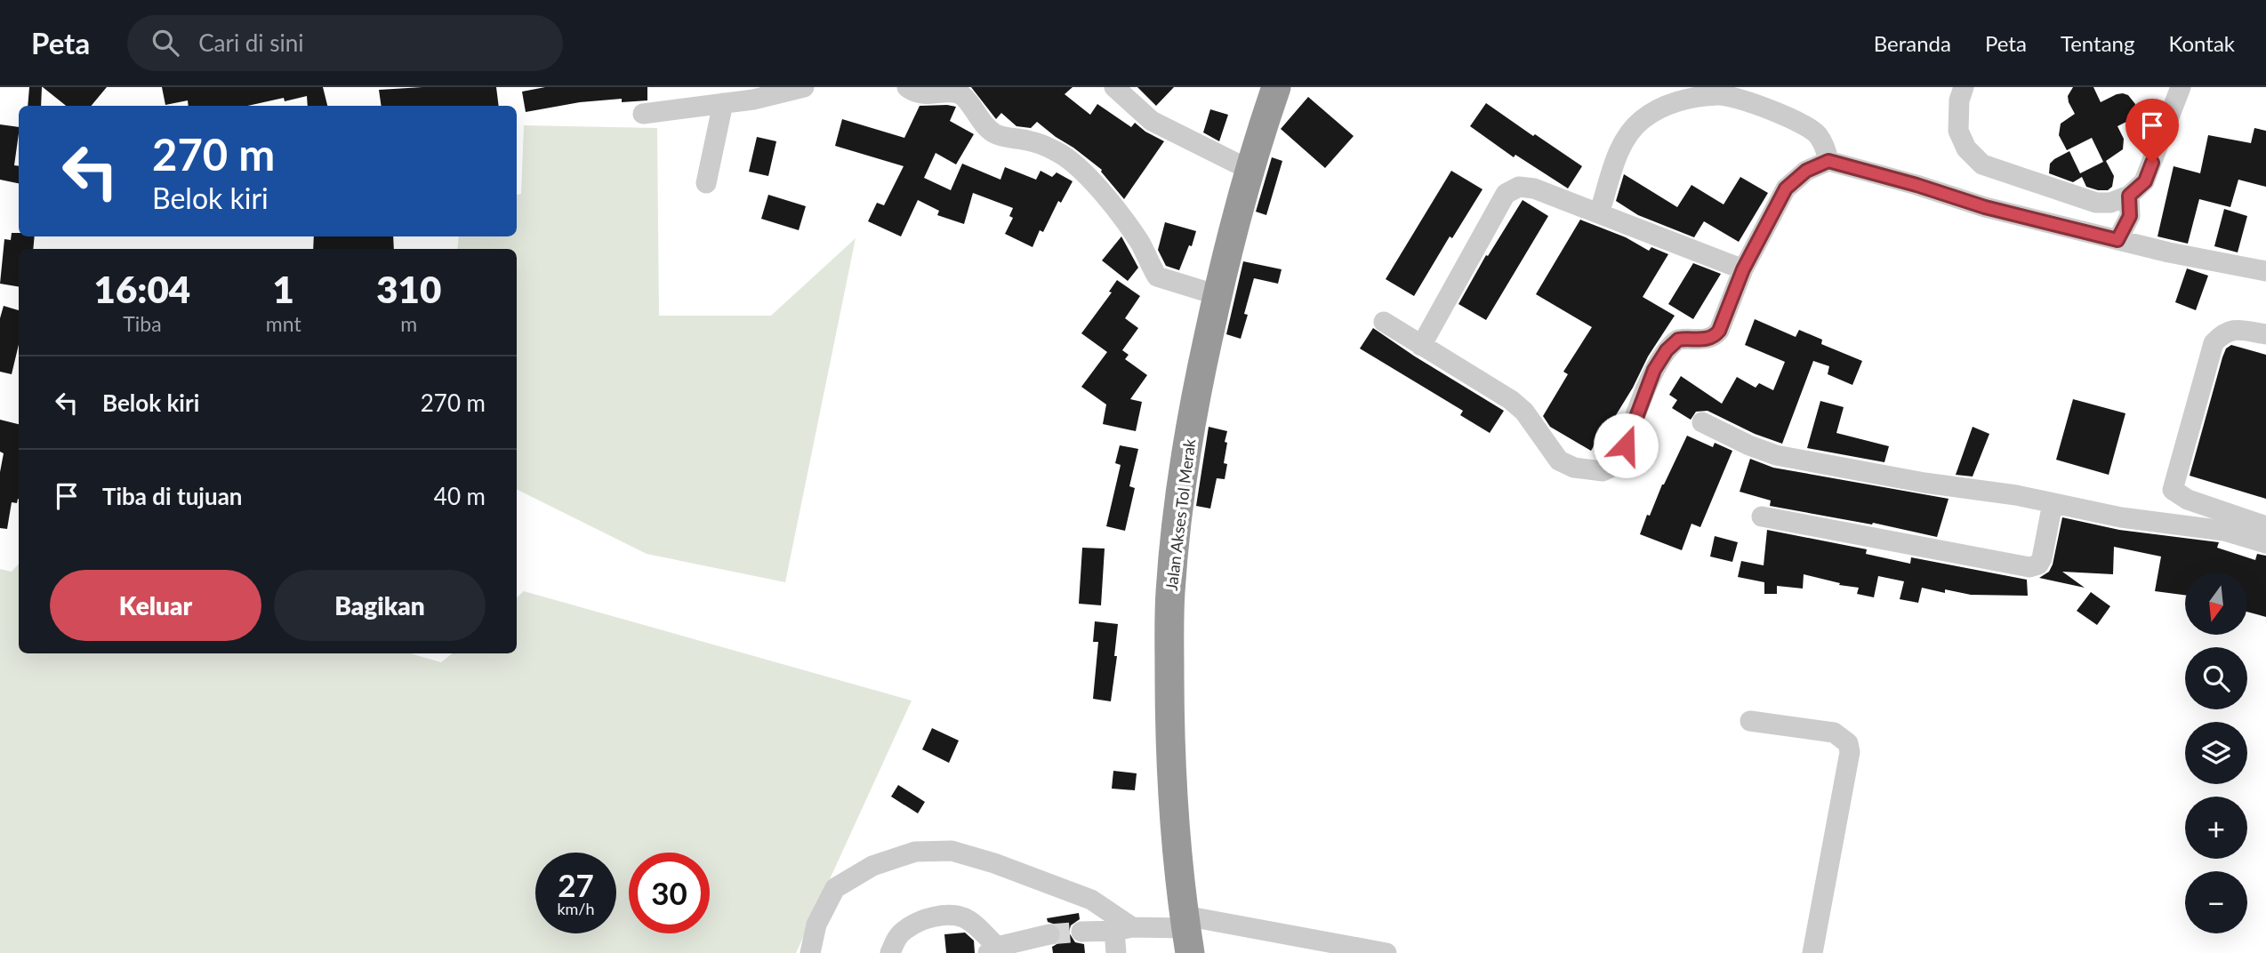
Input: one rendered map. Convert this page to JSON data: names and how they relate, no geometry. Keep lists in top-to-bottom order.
{
  "streets": {
    "highway": ["Jalan Akses Tol Merak"]
  },
  "north": "bottom",
  "page": {
    "header": "Peta",
    "search": "Cari di sini",
    "nav": [
      "Beranda",
      "Peta",
      "Tentang",
      "Kontak"
    ],
    "turn": ["270 m", "Belok kiri"],
    "eta": [
      "16:04",
      "Tiba",
      "1",
      "mnt",
      "310",
      "m"
    ],
    "list": [
      {
        "name": "Belok kiri",
        "value": "270 m"
      },
      {
        "name": "Tiba di tujuan",
        "value": "40 m"
      }
    ],
    "buttons": ["Keluar", "Bagikan"],
    "map_buttons": ["+", "−"],
    "speed": "27 km/h",
    "limit": "30"
  }
}
